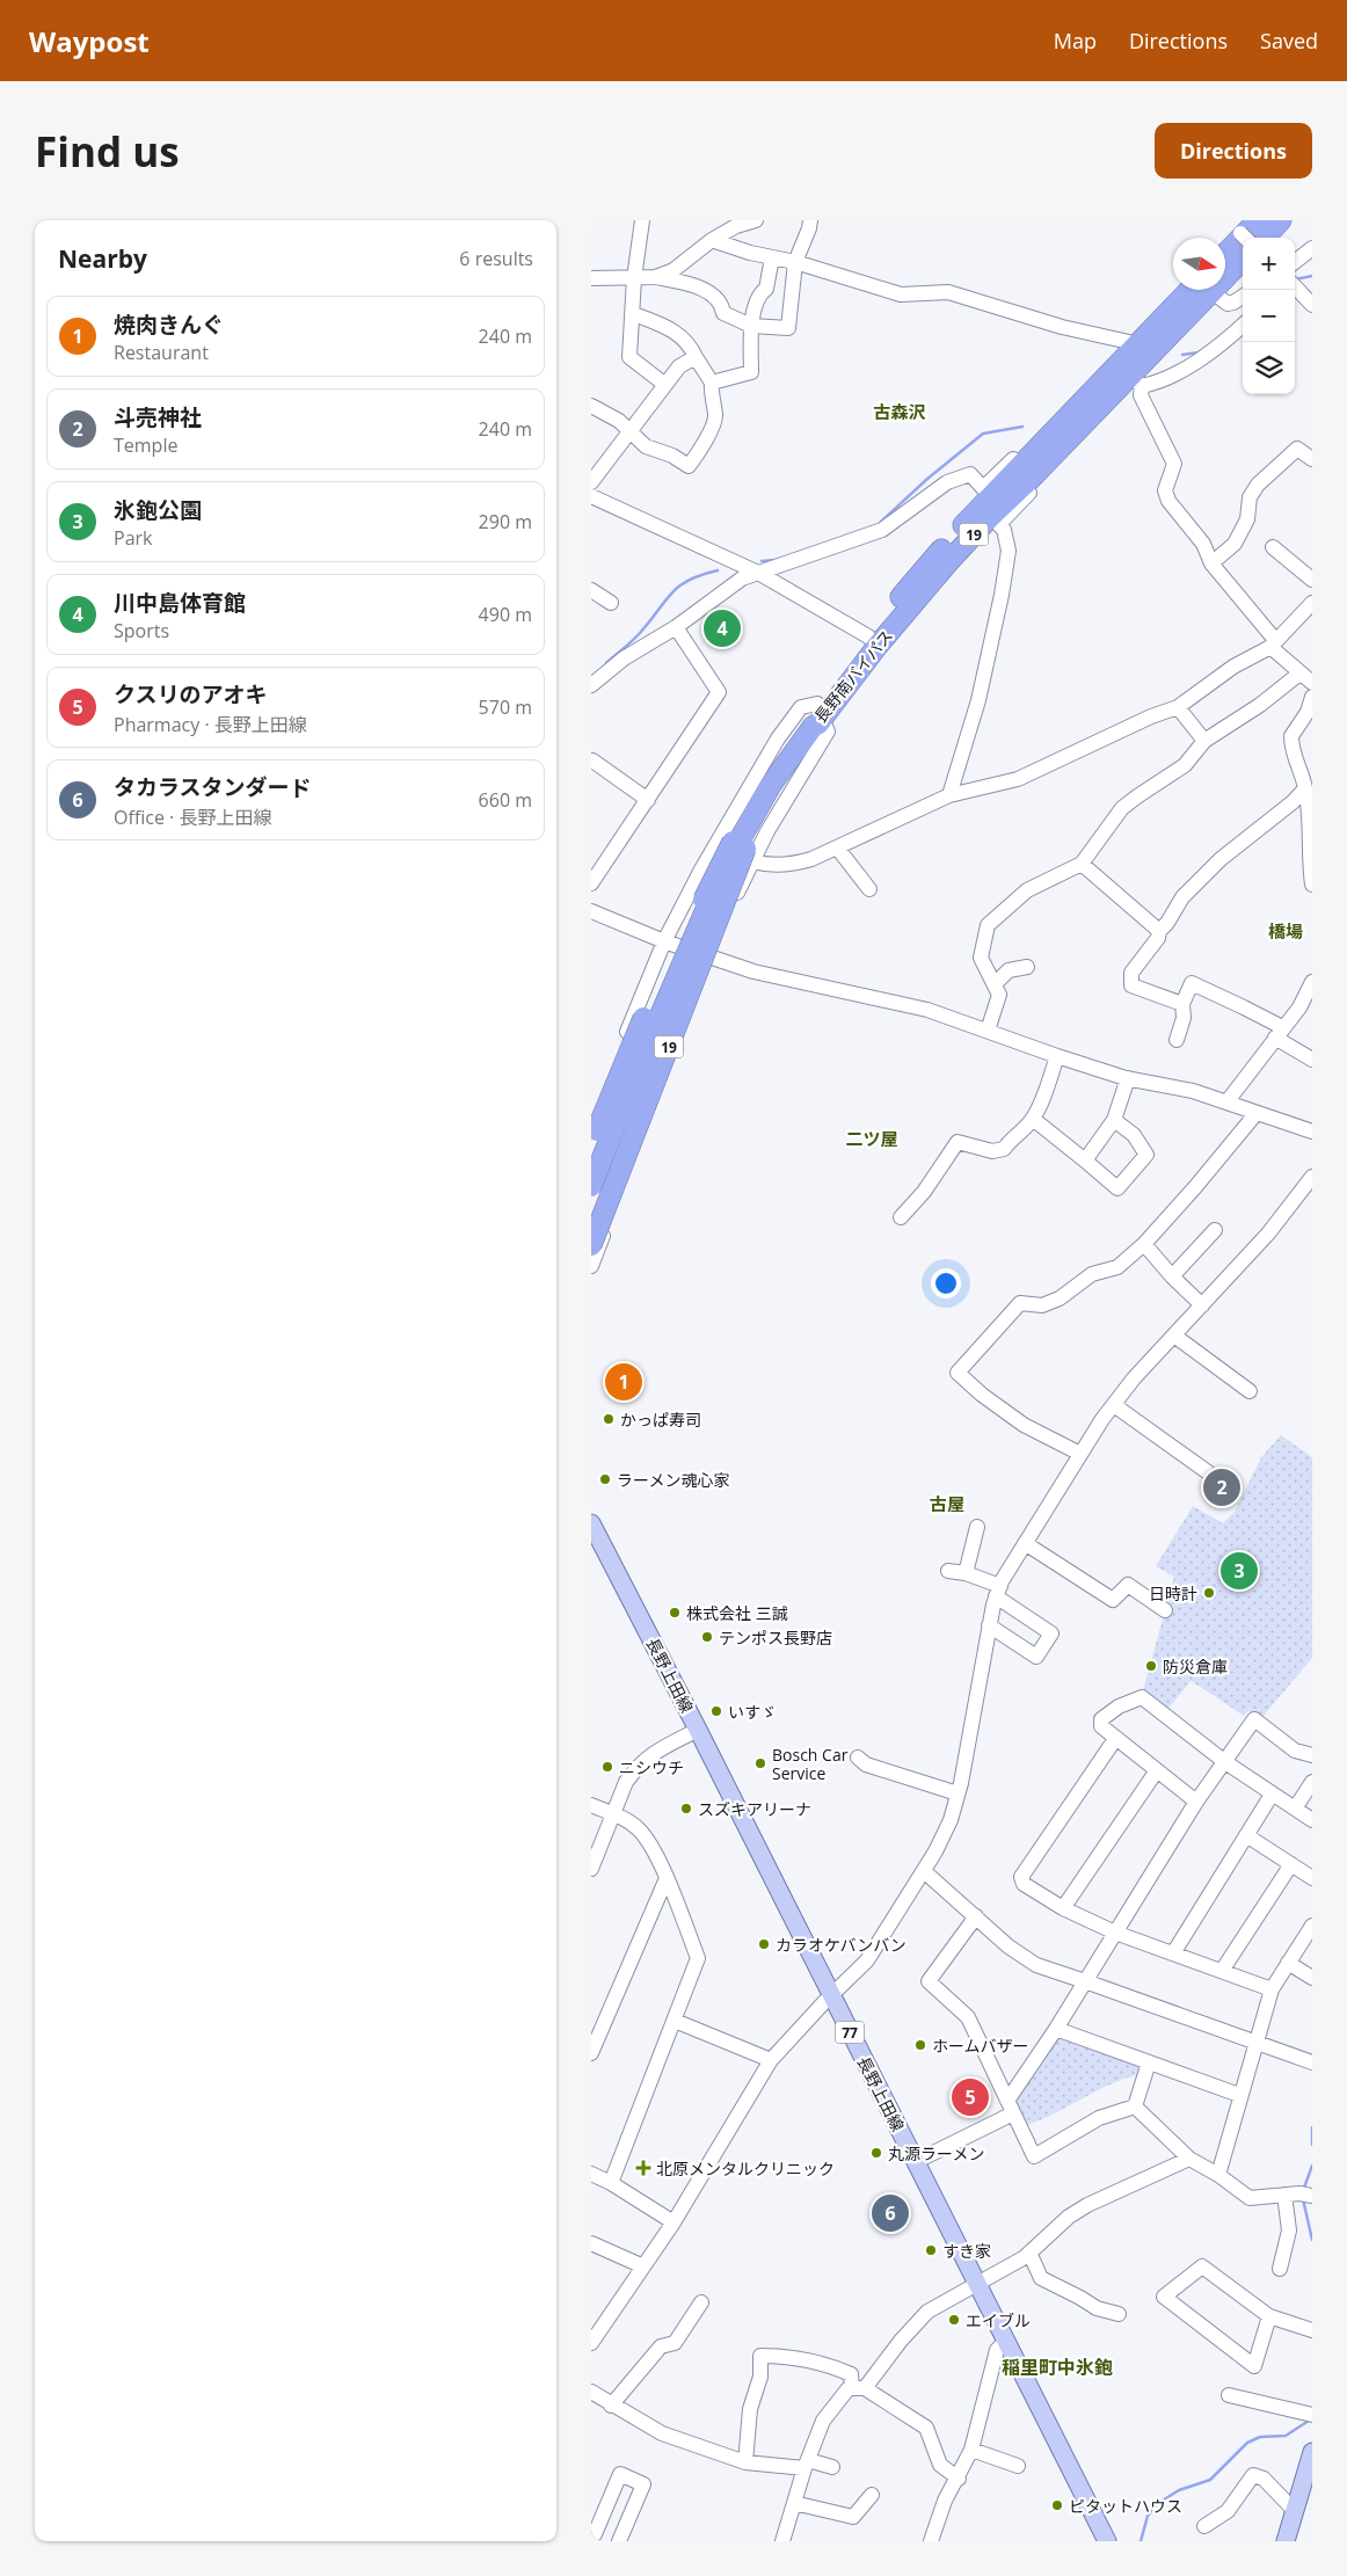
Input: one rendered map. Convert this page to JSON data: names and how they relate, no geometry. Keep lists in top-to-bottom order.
{
  "streets": {
    "highway": ["19", "長野南バイパス"],
    "main road": ["長野上田線", "77"]
  },
  "crossings": [
    ["19", "長野南バイパス"]
  ],
  "districts": [
    "古森沢",
    "橋場",
    "二ツ屋",
    "古屋",
    "稲里町中氷鉋"
  ],
  "places": {
    "other": [
      "かっぱ寿司",
      "ラーメン魂心家",
      "日時計",
      "株式会社 三誠",
      "テンポス長野店",
      "防災倉庫",
      "いすゞ",
      "Bosch Car Service",
      "ニシウチ",
      "スズキアリーナ",
      "カラオケバンバン",
      "ホームバザー",
      "丸源ラーメン",
      "すき家",
      "エイブル",
      "ピタットハウス"
    ],
    "health": ["北原メンタルクリニック"]
  },
  "north": "right",
  "page": {
    "header": "Waypost",
    "nav": ["Map", "Directions", "Saved"],
    "buttons": "Directions",
    "title": "Find us",
    "heading": ["Nearby", "6 results"],
    "map_buttons": ["+", "−"],
    "list": [
      {
        "mark": "1",
        "name": "焼肉きんぐ",
        "note": "Restaurant",
        "value": "240 m"
      },
      {
        "mark": "2",
        "name": "斗売神社",
        "note": "Temple",
        "value": "240 m"
      },
      {
        "mark": "3",
        "name": "氷鉋公園",
        "note": "Park",
        "value": "290 m"
      },
      {
        "mark": "4",
        "name": "川中島体育館",
        "note": "Sports",
        "value": "490 m"
      },
      {
        "mark": "5",
        "name": "クスリのアオキ",
        "note": "Pharmacy · 長野上田線",
        "value": "570 m"
      },
      {
        "mark": "6",
        "name": "タカラスタンダード",
        "note": "Office · 長野上田線",
        "value": "660 m"
      }
    ],
    "pins": [
      "4",
      "1",
      "2",
      "3",
      "5",
      "6"
    ]
  }
}
